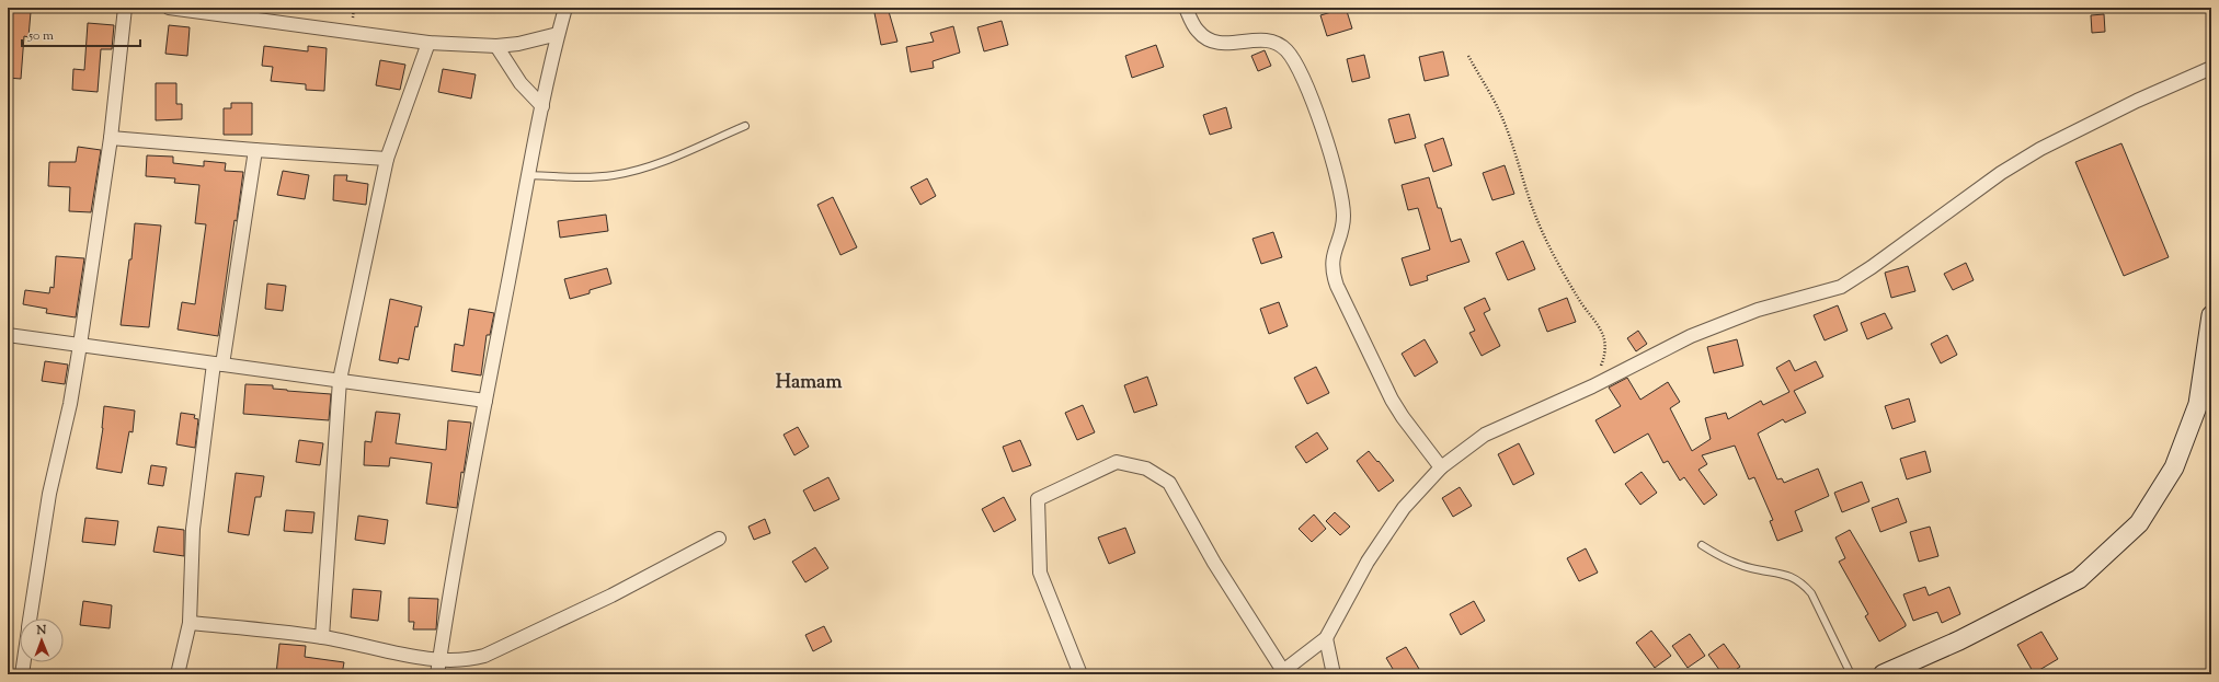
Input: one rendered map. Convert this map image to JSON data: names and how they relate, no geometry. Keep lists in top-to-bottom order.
{
  "districts": ["Hamam"],
  "scale_bar": "50 m",
  "north": "top"
}
